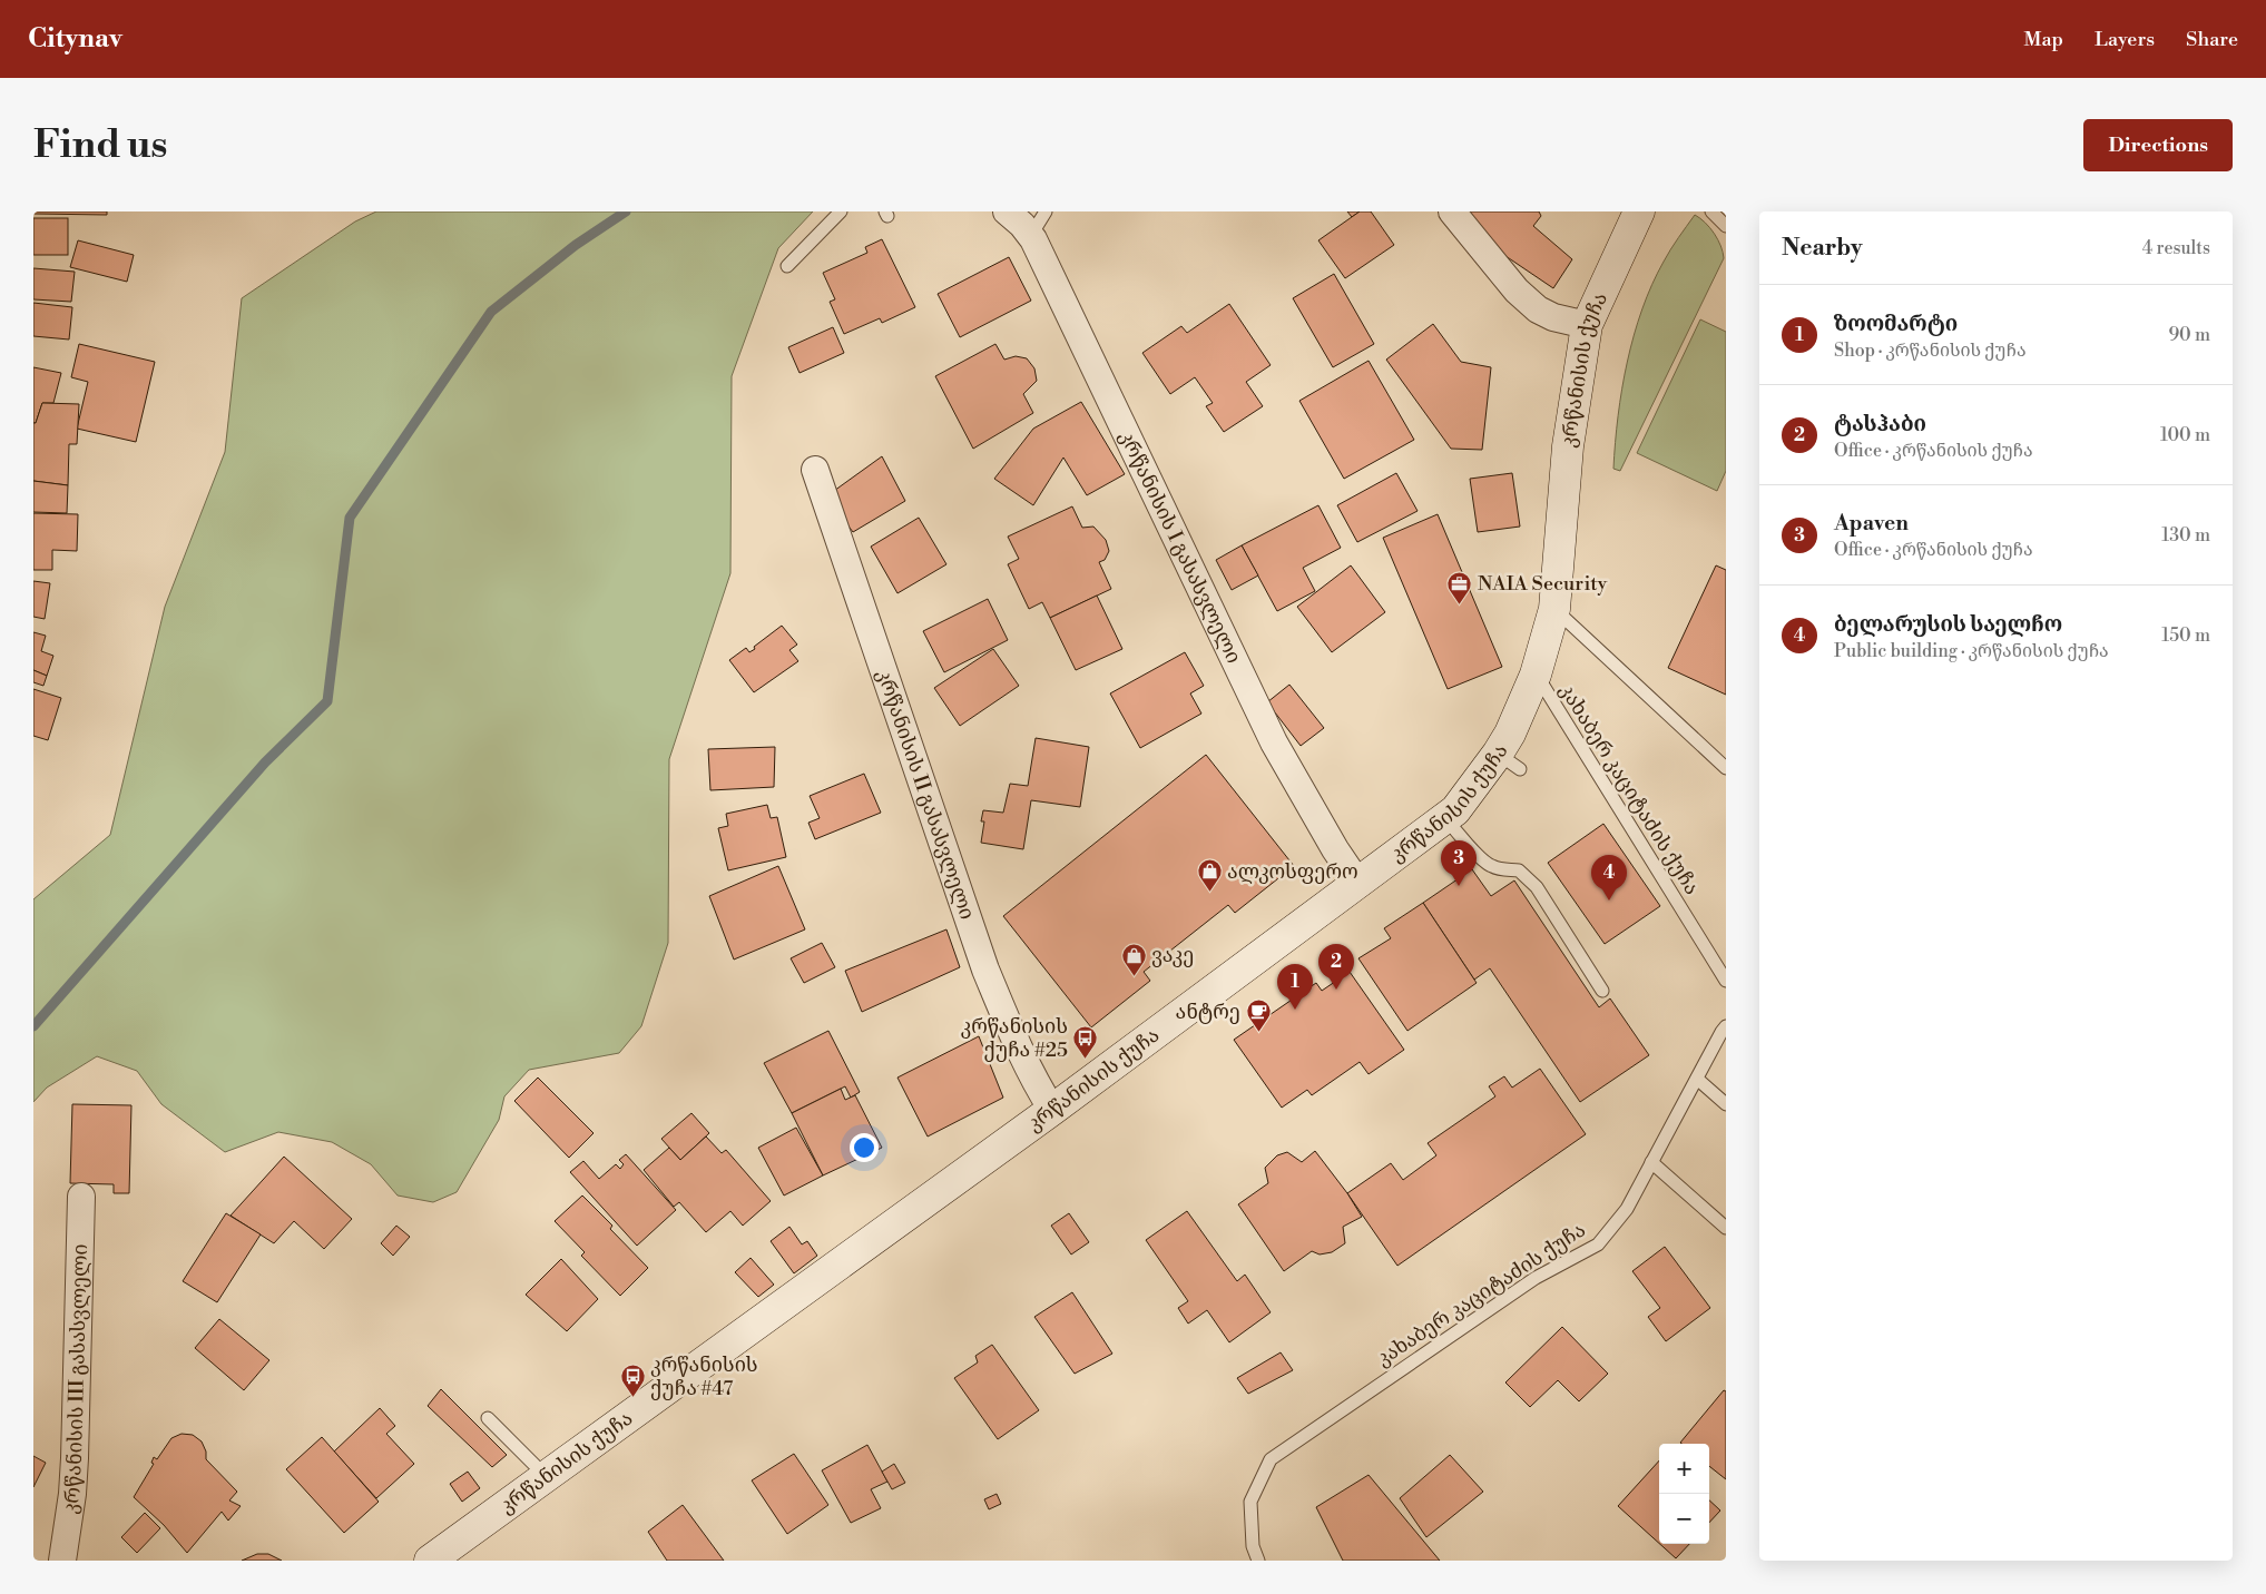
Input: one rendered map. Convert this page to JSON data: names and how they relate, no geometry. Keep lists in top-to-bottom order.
{
  "streets": {
    "street": [
      "კრწანისის ქუჩა",
      "კრწანისის I გასასვლელი",
      "კრწანისის II გასასვლელი",
      "კრწანისის III გასასვლელი"
    ],
    "lane": ["კახაბერ კაციტაძის ქუჩა"]
  },
  "crossings": [
    ["კრწანისის ქუჩა", "კრწანისის I გასასვლელი"],
    ["კრწანისის ქუჩა", "კახაბერ კაციტაძის ქუჩა"],
    ["კრწანისის ქუჩა", "კრწანისის II გასასვლელი"]
  ],
  "places": {
    "office": ["NAIA Security"],
    "shop": ["ალკოსფერო", "ვაკე"],
    "cafe": ["ანტრე"],
    "bus stop": ["კრწანისის ქუჩა #25", "კრწანისის ქუჩა #47"]
  },
  "page": {
    "header": "Citynav",
    "nav": ["Map", "Layers", "Share"],
    "buttons": "Directions",
    "title": "Find us",
    "heading": ["Nearby", "4 results"],
    "list": [
      {
        "mark": "1",
        "name": "ზოომარტი",
        "note": "Shop · კრწანისის ქუჩა",
        "value": "90 m"
      },
      {
        "mark": "2",
        "name": "ტასჰაბი",
        "note": "Office · კრწანისის ქუჩა",
        "value": "100 m"
      },
      {
        "mark": "3",
        "name": "Apaven",
        "note": "Office · კრწანისის ქუჩა",
        "value": "130 m"
      },
      {
        "mark": "4",
        "name": "ბელარუსის საელჩო",
        "note": "Public building · კრწანისის ქუჩა",
        "value": "150 m"
      }
    ],
    "pins": [
      "3",
      "4",
      "2",
      "1"
    ],
    "map_buttons": ["+", "−"]
  }
}
